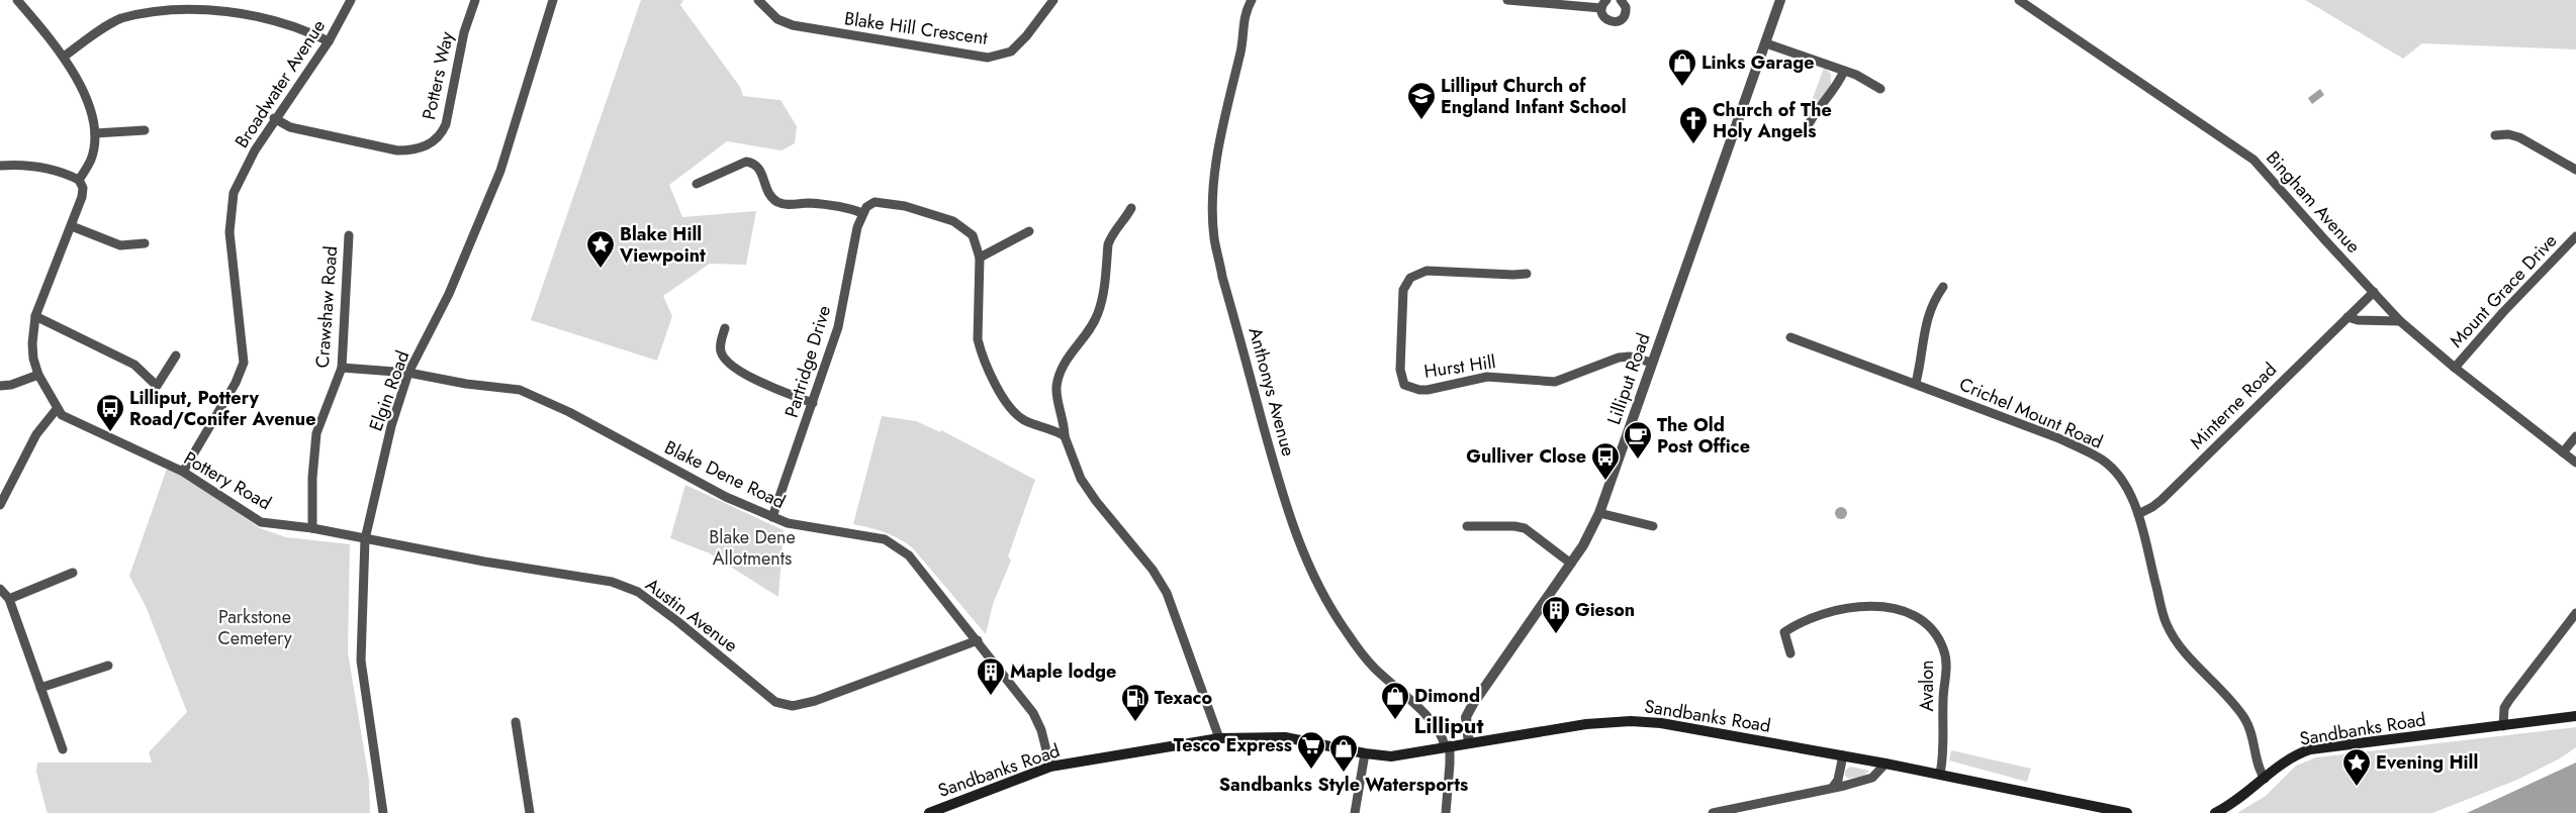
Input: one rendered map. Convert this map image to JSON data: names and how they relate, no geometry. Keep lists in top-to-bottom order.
{
  "streets": {
    "main road": ["Sandbanks Road"],
    "street": [
      "Blake Hill Crescent",
      "Potters Way",
      "Broadwater Avenue",
      "Bingham Avenue",
      "Mount Grace Drive",
      "Crawshaw Road",
      "Partridge Drive",
      "Hurst Hill",
      "Lilliput Road",
      "Elgin Road",
      "Anthonys Avenue",
      "Minterne Road",
      "Crichel Mount Road",
      "Blake Dene Road",
      "Pottery Road",
      "Austin Avenue",
      "Avalon"
    ]
  },
  "crossings": [
    ["Potters Way", "Broadwater Avenue"],
    ["Broadwater Avenue", "Pottery Road"],
    ["Bingham Avenue", "Mount Grace Drive"],
    ["Bingham Avenue", "Minterne Road"],
    ["Crawshaw Road", "Blake Dene Road"],
    ["Crawshaw Road", "Pottery Road"],
    ["Partridge Drive", "Blake Dene Road"],
    ["Hurst Hill", "Lilliput Road"],
    ["Lilliput Road", "Sandbanks Road"],
    ["Elgin Road", "Blake Dene Road"],
    ["Elgin Road", "Pottery Road"],
    ["Elgin Road", "Austin Avenue"],
    ["Anthonys Avenue", "Sandbanks Road"],
    ["Minterne Road", "Crichel Mount Road"],
    ["Crichel Mount Road", "Sandbanks Road"],
    ["Blake Dene Road", "Austin Avenue"],
    ["Blake Dene Road", "Sandbanks Road"],
    ["Pottery Road", "Austin Avenue"],
    ["Avalon", "Sandbanks Road"]
  ],
  "districts": ["Lilliput"],
  "parks": ["Blake Dene Allotments", "Parkstone Cemetery"],
  "places": {
    "shop": ["Links Garage", "Dimond", "Sandbanks Style Watersports"],
    "school or university": ["Lilliput Church of England Infant School"],
    "church": ["Church of The Holy Angels"],
    "place": ["Blake Hill Viewpoint", "Evening Hill"],
    "bus stop": ["Lilliput, Pottery Road/Conifer Avenue", "Gulliver Close"],
    "cafe": ["The Old Post Office"],
    "building": ["Gieson", "Maple lodge"],
    "fuel station": ["Texaco"],
    "supermarket": ["Tesco Express"]
  }
}
